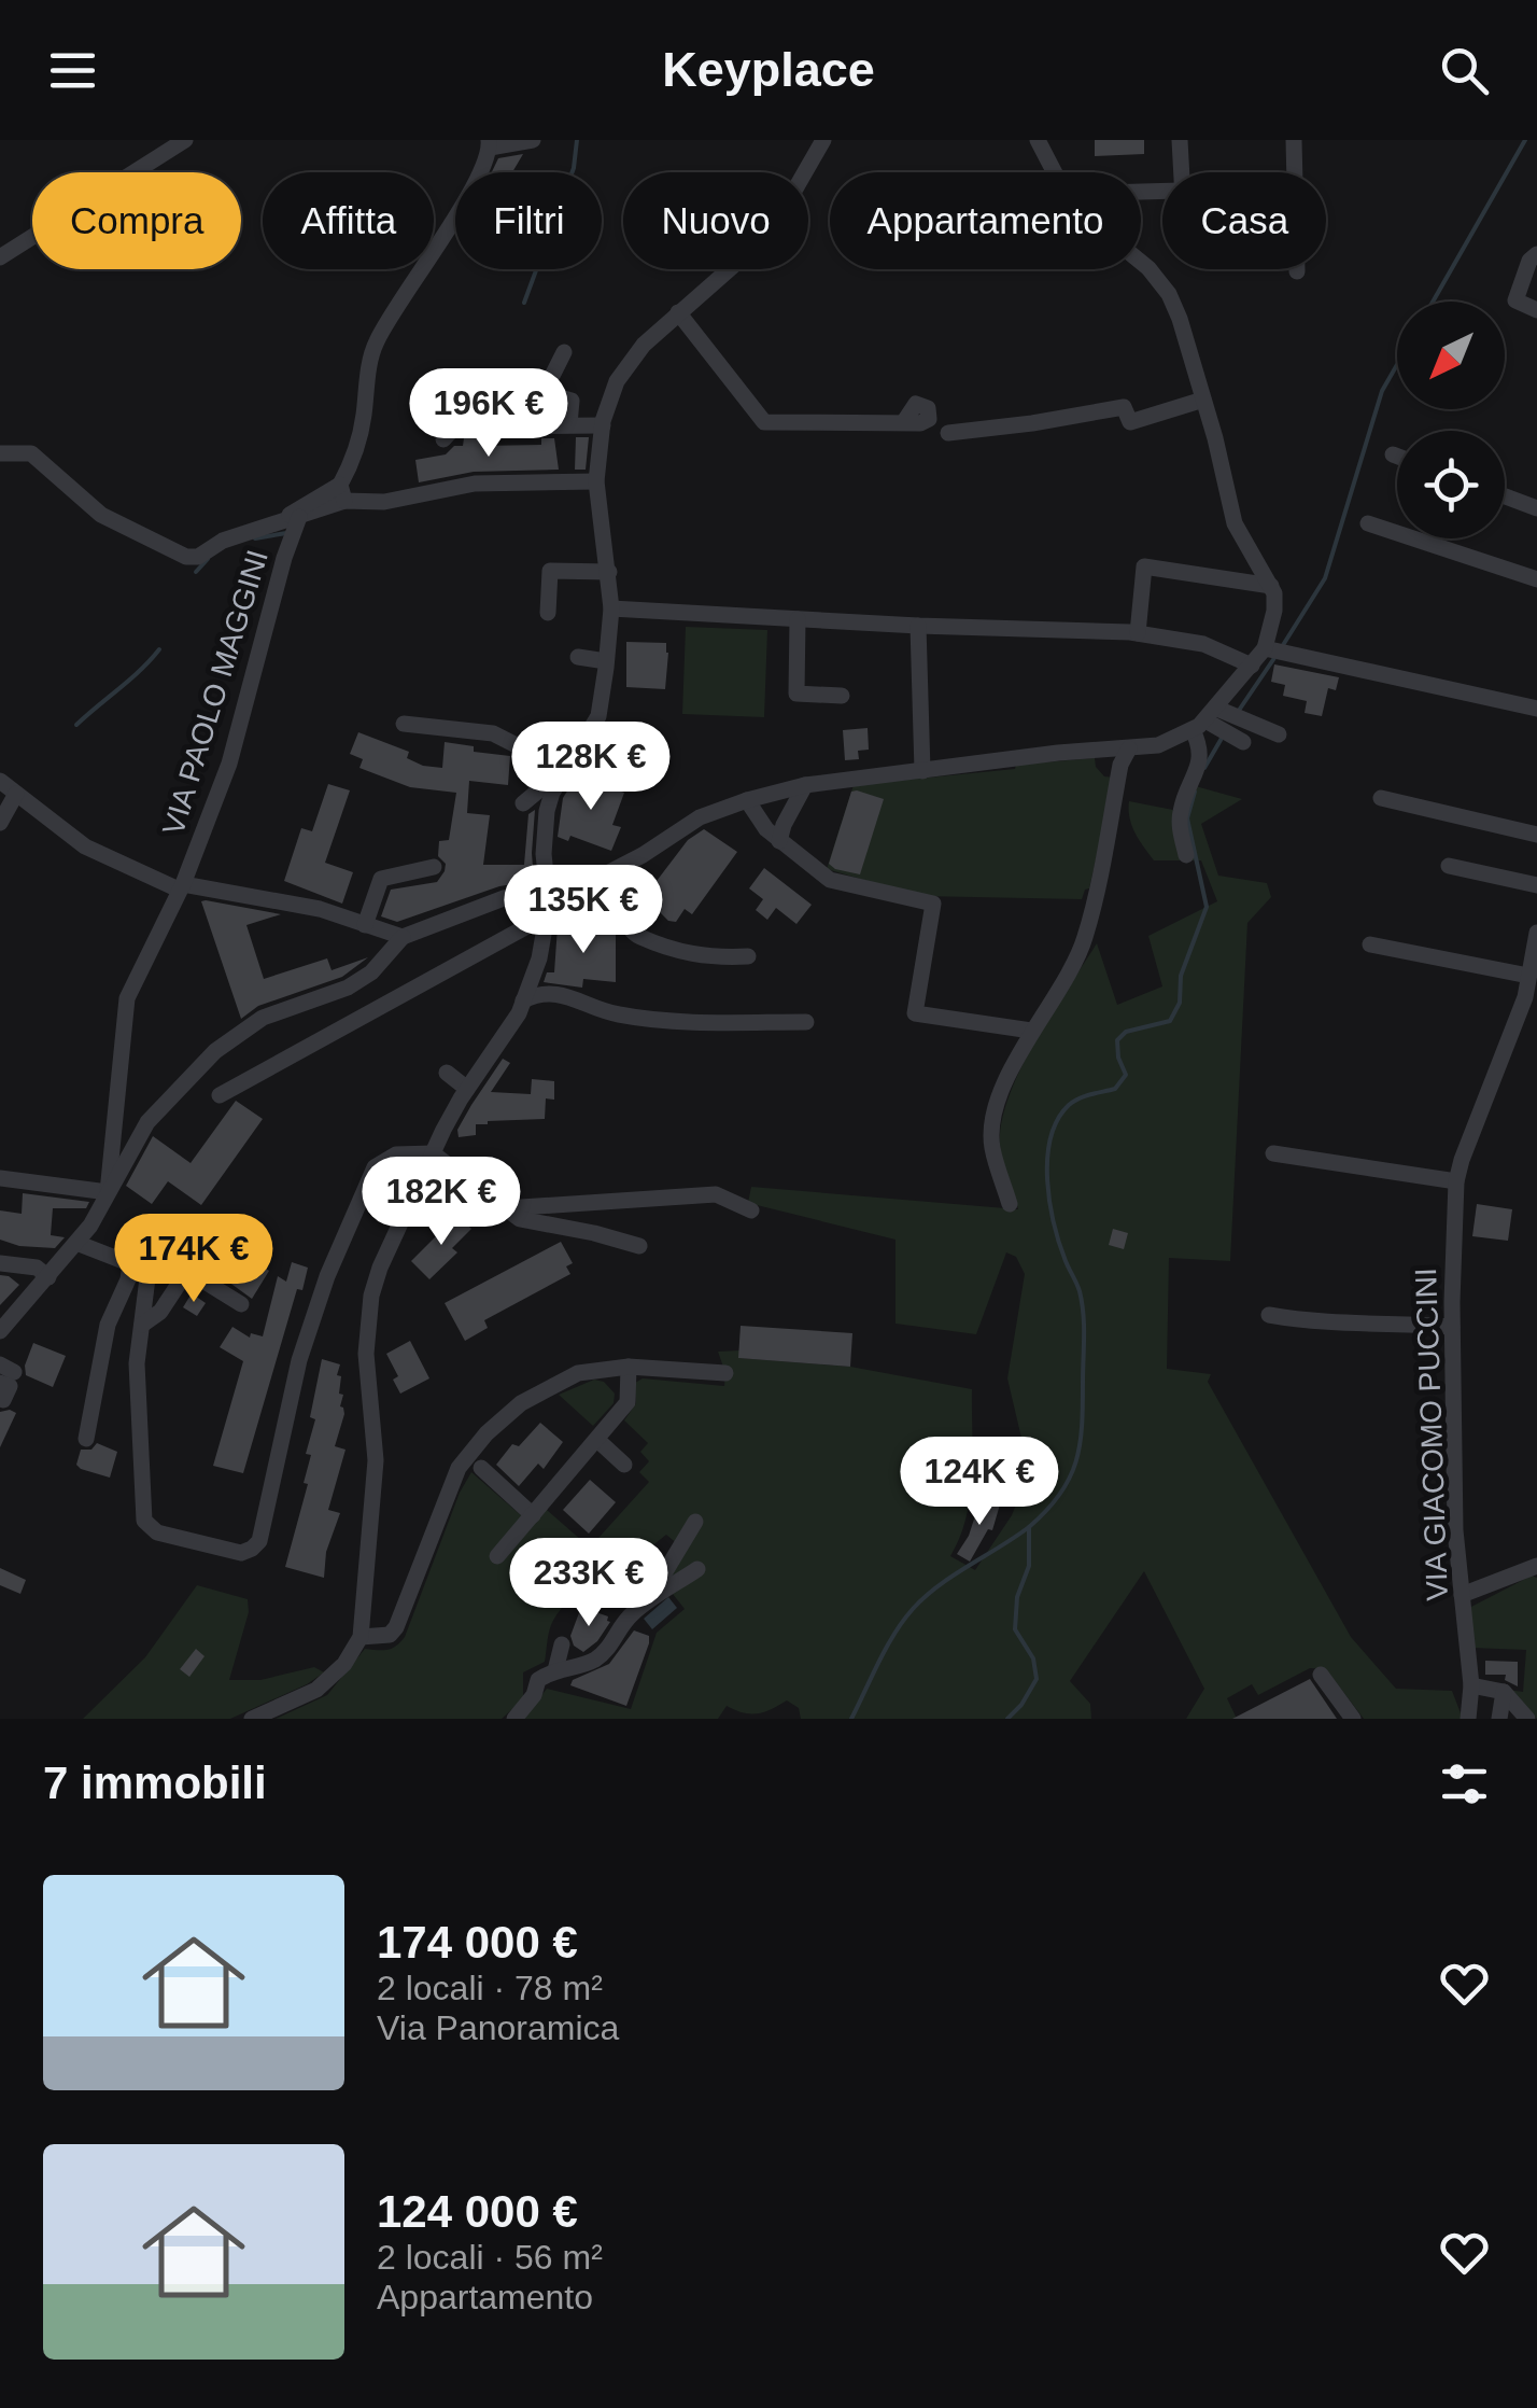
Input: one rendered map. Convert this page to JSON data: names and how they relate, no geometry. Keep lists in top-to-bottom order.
{
  "streets": {
    "street": ["VIA PAOLO MAGGINI", "VIA GIACOMO PUCCINI"]
  },
  "north": "bottom left",
  "page": {
    "header": "Keyplace",
    "chip": [
      "Compra",
      "Affitta",
      "Filtri",
      "Nuovo",
      "Appartamento",
      "Casa"
    ],
    "price": [
      "196K €",
      "128K €",
      "135K €",
      "182K €",
      "174K €",
      "124K €",
      "233K €"
    ],
    "heading": "7 immobili",
    "list": [
      {
        "name": "174 000 €",
        "note": "2 locali · 78 m² · Via Panoramica"
      },
      {
        "name": "124 000 €",
        "note": "2 locali · 56 m² · Appartamento"
      }
    ]
  }
}
